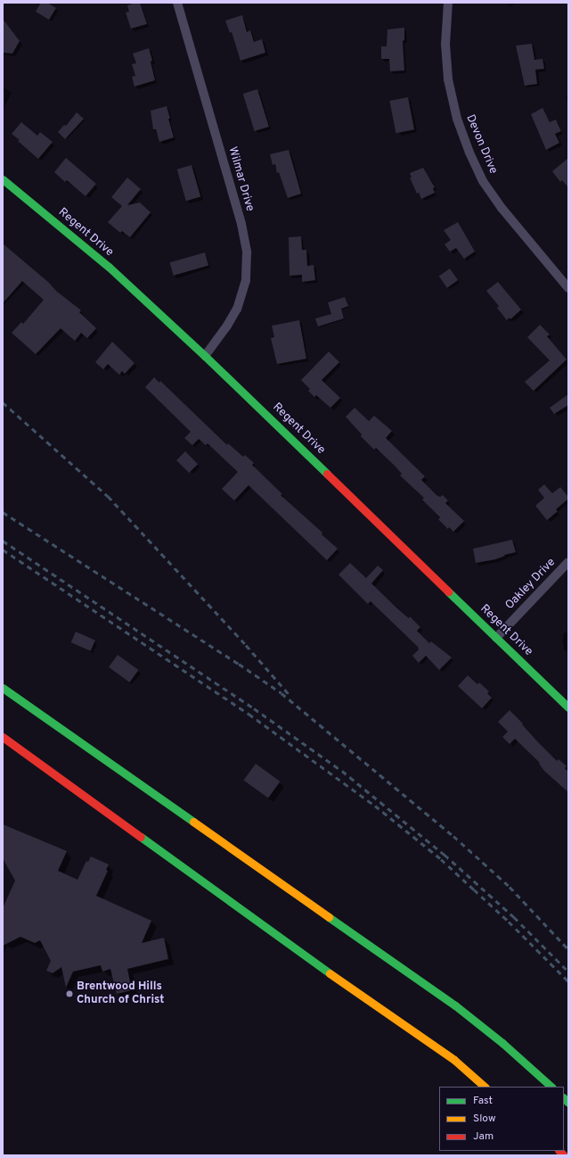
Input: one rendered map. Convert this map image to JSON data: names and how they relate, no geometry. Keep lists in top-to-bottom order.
{
  "streets": {
    "main road": ["Regent Drive"],
    "street": ["Devon Drive", "Wilmar Drive", "Oakley Drive"]
  },
  "crossings": [
    ["Wilmar Drive", "Regent Drive"],
    ["Regent Drive", "Oakley Drive"]
  ],
  "places": ["Brentwood Hills Church of Christ"],
  "legend": ["Fast", "Slow", "Jam"]
}
